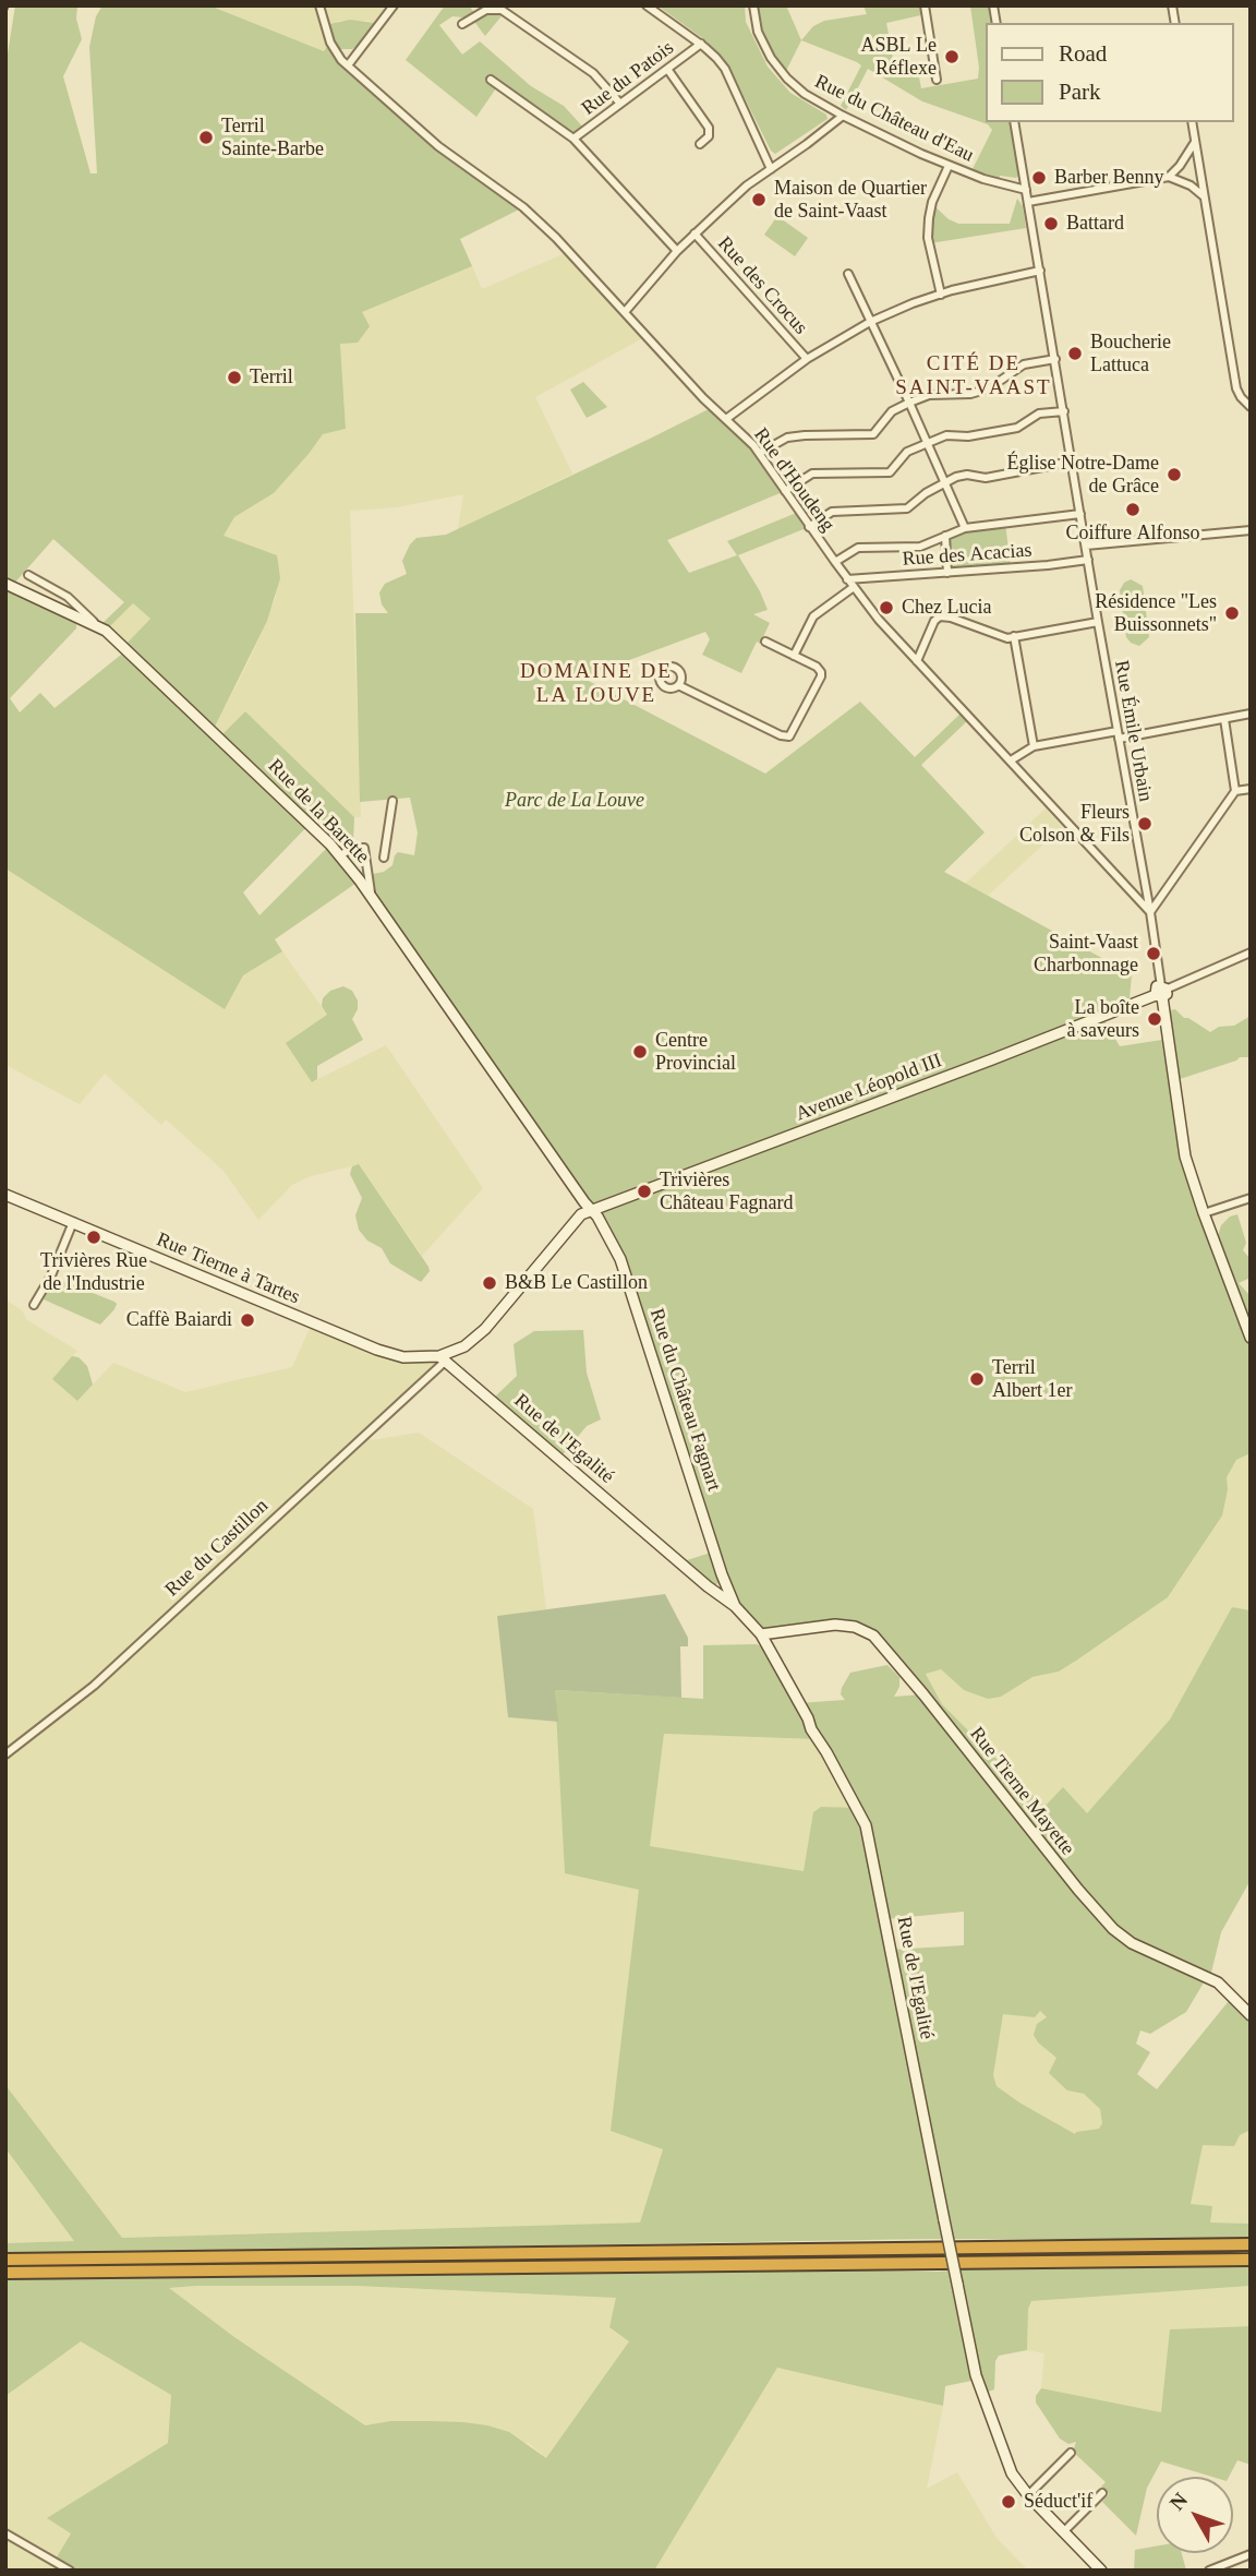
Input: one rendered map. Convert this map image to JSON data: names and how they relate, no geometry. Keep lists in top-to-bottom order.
{
  "streets": {
    "street": [
      "Rue du Patois",
      "Rue du Château d'Eau",
      "Rue des Crocus",
      "Rue d'Houdeng",
      "Rue des Acacias",
      "Rue Émile Urbain",
      "Rue de la Barette",
      "Avenue Léopold III",
      "Rue Tierne à Tartes",
      "Rue du Château Fagnart",
      "Rue de l'Egalité",
      "Rue du Castillon",
      "Rue Tierne Mayette"
    ]
  },
  "crossings": [
    ["Rue du Château d'Eau", "Rue Émile Urbain"],
    ["Rue d'Houdeng", "Rue des Acacias"],
    ["Rue d'Houdeng", "Rue Émile Urbain"],
    ["Rue des Acacias", "Rue Émile Urbain"],
    ["Rue Émile Urbain", "Avenue Léopold III"],
    ["Rue de la Barette", "Avenue Léopold III"],
    ["Rue de la Barette", "Rue du Château Fagnart"],
    ["Rue de la Barette", "Rue du Castillon"],
    ["Avenue Léopold III", "Rue du Château Fagnart"],
    ["Avenue Léopold III", "Rue du Castillon"],
    ["Rue Tierne à Tartes", "Rue de l'Egalité"],
    ["Rue Tierne à Tartes", "Rue du Castillon"],
    ["Rue du Château Fagnart", "Rue de l'Egalité"],
    ["Rue du Château Fagnart", "Rue du Castillon"],
    ["Rue de l'Egalité", "Rue du Castillon"],
    ["Rue de l'Egalité", "Rue Tierne Mayette"]
  ],
  "districts": ["CITÉ DE SAINT-VAAST", "DOMAINE DE LA LOUVE"],
  "parks": ["Parc de La Louve"],
  "places": [
    "ASBL Le Réflexe",
    "Terril Sainte-Barbe",
    "Barber Benny",
    "Maison de Quartier de Saint-Vaast",
    "Battard",
    "Boucherie Lattuca",
    "Terril",
    "Église Notre-Dame de Grâce",
    "Coiffure Alfonso",
    "Chez Lucia",
    "Résidence \"Les Buissonnets\"",
    "Fleurs Colson & Fils",
    "Saint-Vaast Charbonnage",
    "La boîte à saveurs",
    "Centre Provincial",
    "Trivières Château Fagnard",
    "Trivières Rue de l'Industrie",
    "B&B Le Castillon",
    "Caffè Baiardi",
    "Terril Albert 1er",
    "Séduct'if"
  ],
  "legend": ["Road", "Park"],
  "north": "top left"
}
